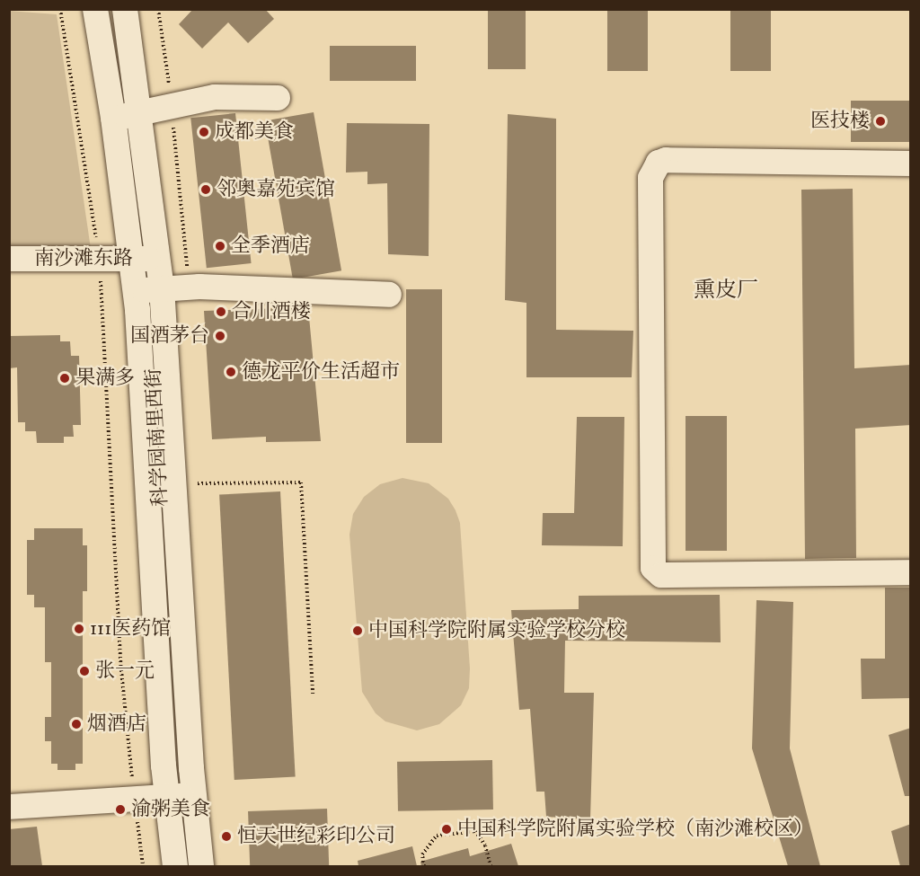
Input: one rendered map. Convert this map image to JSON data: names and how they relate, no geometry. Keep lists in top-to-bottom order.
{
  "streets": {
    "street": ["南沙滩东路", "科学园南里西街"]
  },
  "crossings": [
    ["南沙滩东路", "科学园南里西街"]
  ],
  "districts": ["熏皮厂"],
  "places": [
    "医技楼",
    "成都美食",
    "邻奥嘉苑宾馆",
    "全季酒店",
    "合川酒楼",
    "国酒茅台",
    "德龙平价生活超市",
    "果满多",
    "111医药馆",
    "中国科学院附属实验学校分校",
    "张一元",
    "烟酒店",
    "渝粥美食",
    "中国科学院附属实验学校（南沙滩校区）",
    "恒天世纪彩印公司"
  ]
}
